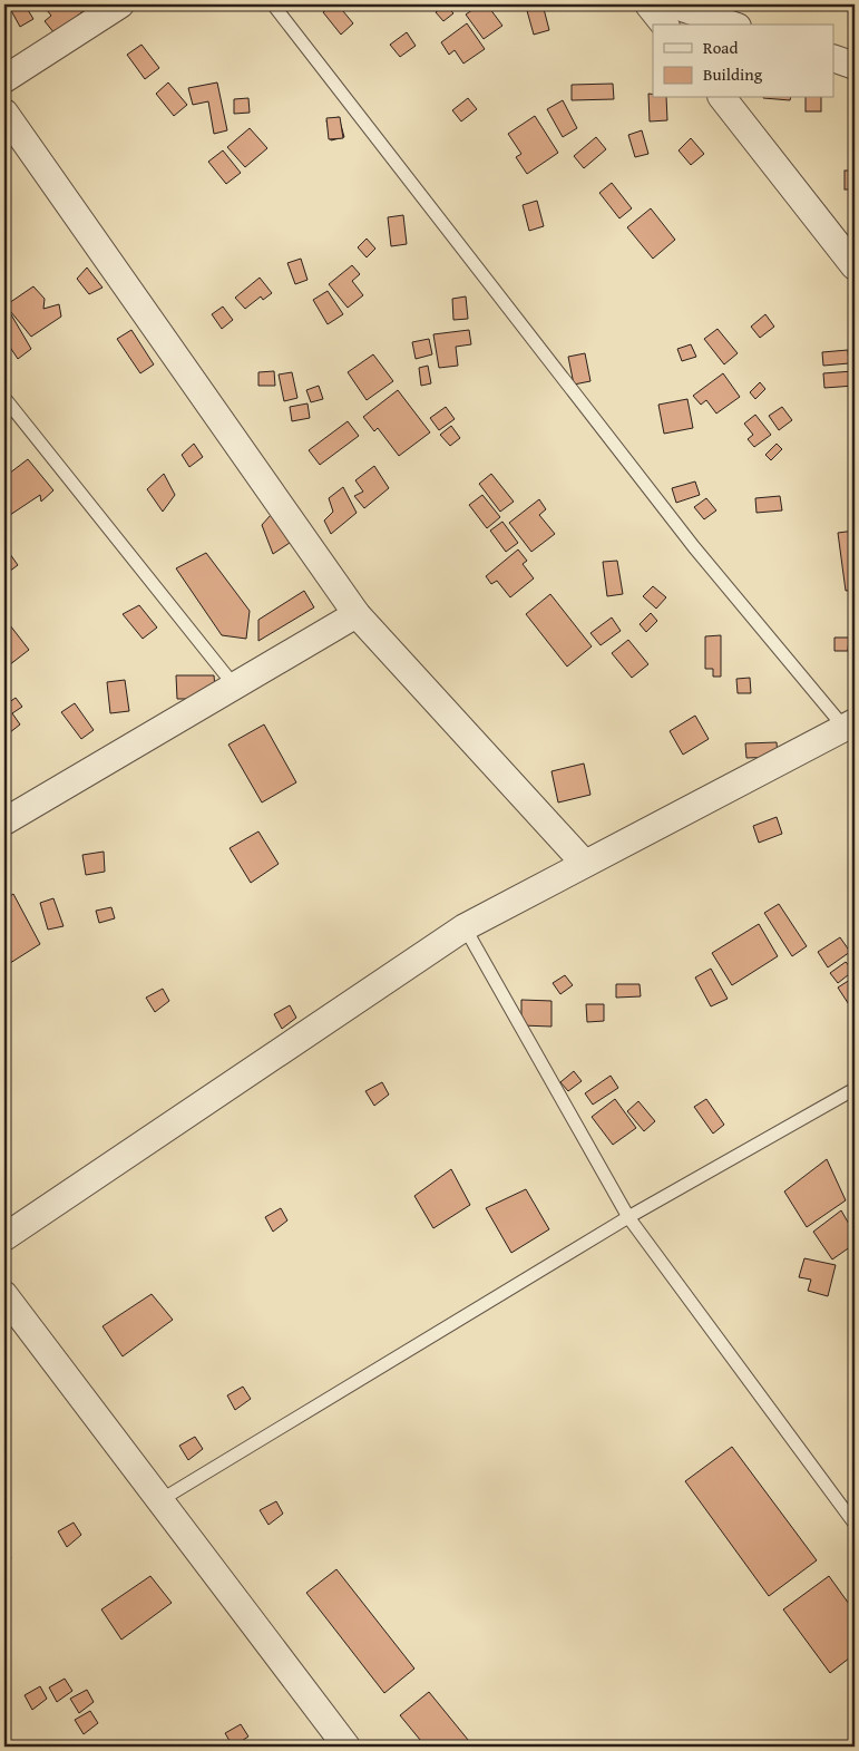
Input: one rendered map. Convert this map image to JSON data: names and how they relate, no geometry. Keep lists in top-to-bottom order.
{
  "legend": ["Road", "Building"]
}
